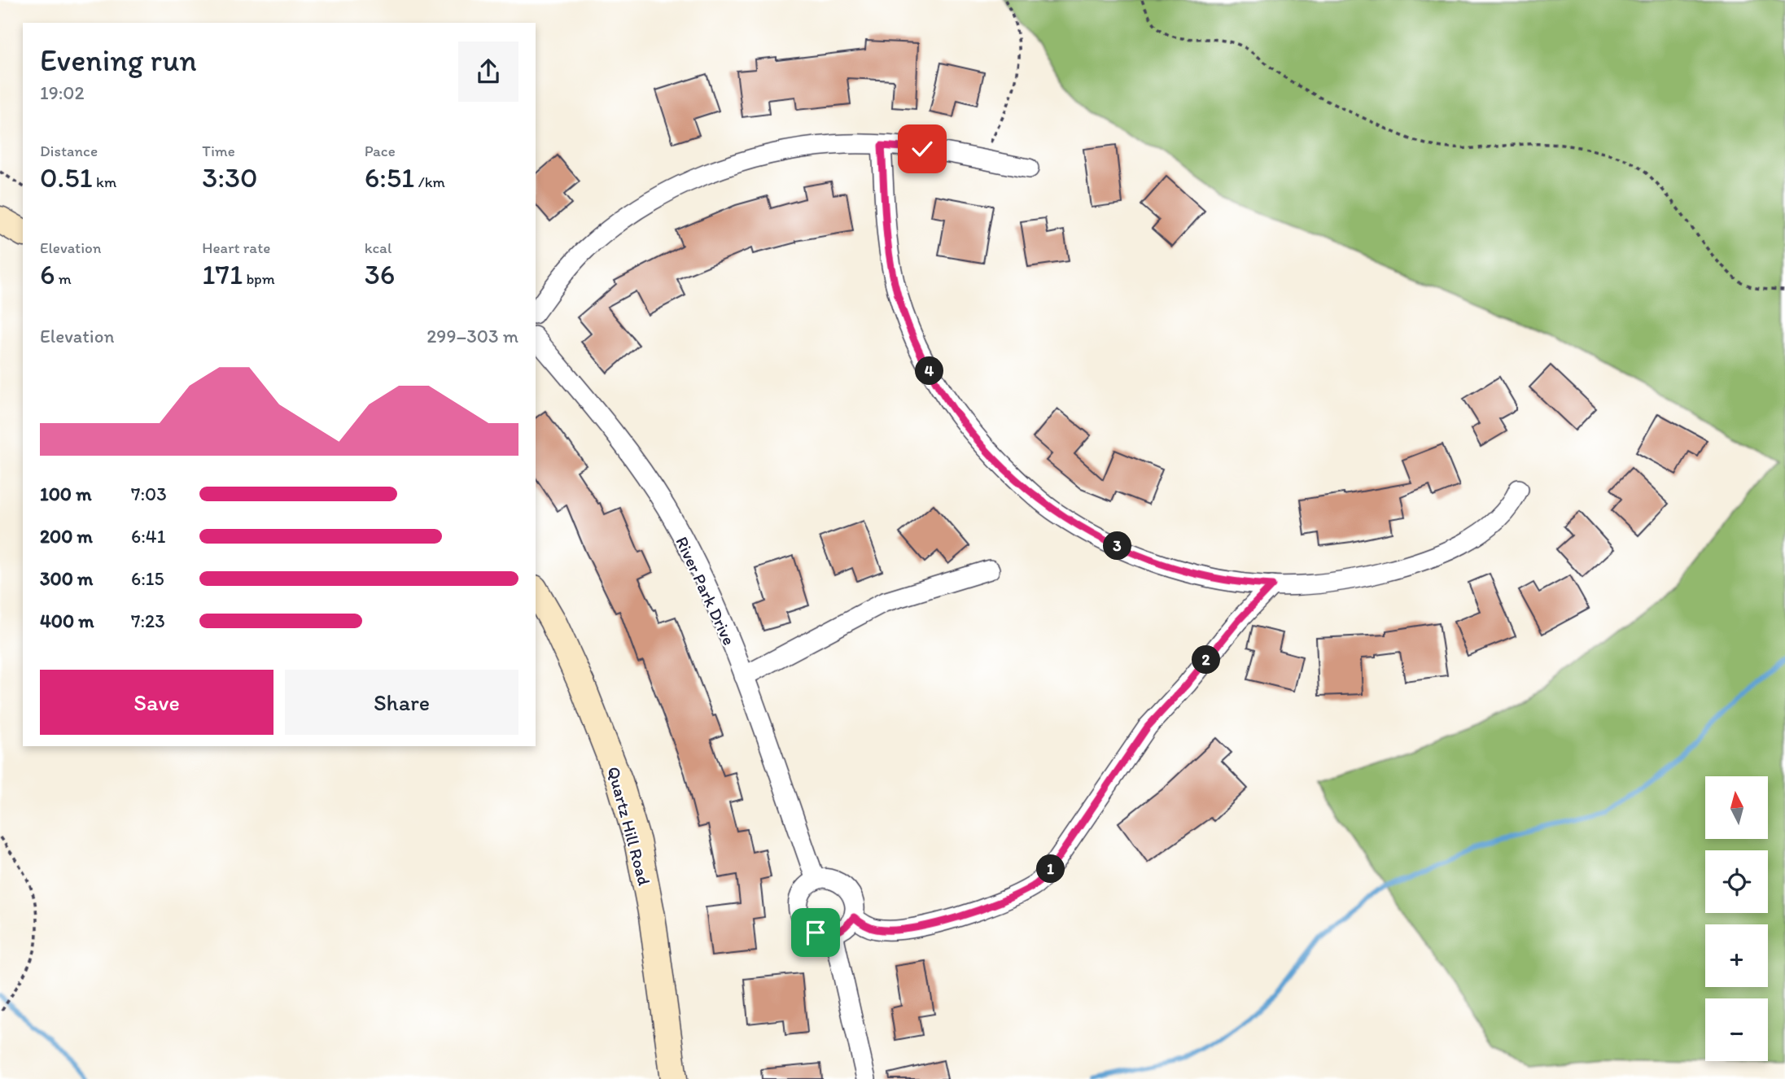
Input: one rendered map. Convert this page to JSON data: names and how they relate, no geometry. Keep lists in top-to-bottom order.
{
  "streets": {
    "street": ["River Park Drive", "Quartz Hill Road"]
  },
  "north": "top",
  "page": {
    "heading": ["Evening run", "19:02"],
    "stats": [
      ["Distance", "0.51 km"],
      ["Time", "3:30"],
      ["Pace", "6:51 /km"],
      ["Elevation", "6 m"],
      ["Heart rate", "171 bpm"],
      ["kcal", "36"]
    ],
    "chart": ["Elevation", "299–303 m"],
    "pins": [
      "4",
      "3",
      "2",
      "1"
    ],
    "list": [
      {
        "name": "100 m",
        "note": "7:03"
      },
      {
        "name": "200 m",
        "note": "6:41"
      },
      {
        "name": "300 m",
        "note": "6:15"
      },
      {
        "name": "400 m",
        "note": "7:23"
      }
    ],
    "buttons": ["Save", "Share"],
    "map_buttons": ["+", "−"]
  }
}
